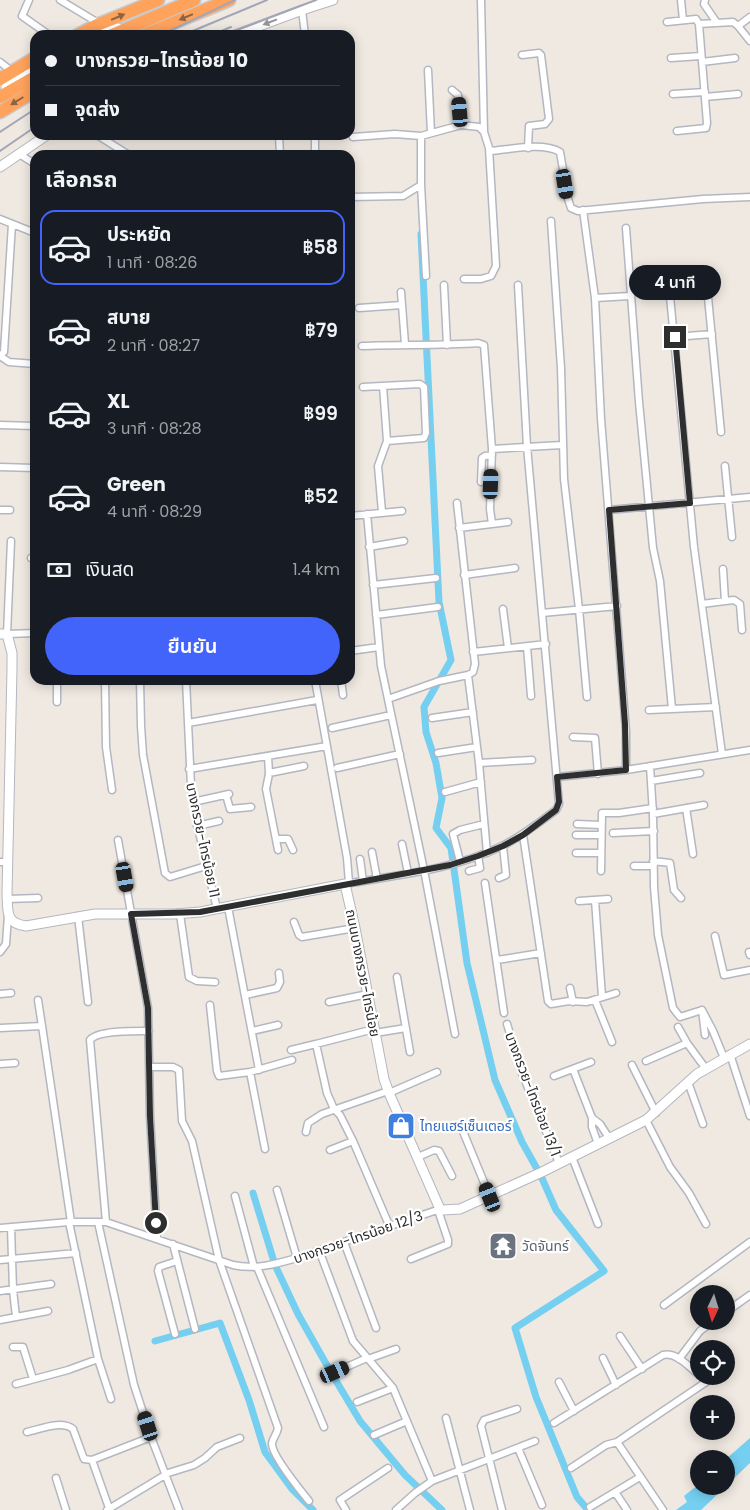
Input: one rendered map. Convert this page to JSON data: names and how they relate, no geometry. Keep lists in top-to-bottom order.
{
  "streets": {
    "main road": ["ถนนบางกรวย-ไทรน้อย"],
    "street": ["บางกรวย-ไทรน้อย 11", "บางกรวย-ไทรน้อย 13/1", "บางกรวย-ไทรน้อย 12/3"]
  },
  "crossings": [
    ["ถนนบางกรวย-ไทรน้อย", "บางกรวย-ไทรน้อย 12/3"]
  ],
  "places": {
    "shop": ["ไทยแฮร์เซ็นเตอร์"],
    "temple": ["วัดจันทร์"]
  },
  "north": "bottom",
  "page": {
    "banner": ["บางกรวย-ไทรน้อย 10", "จุดส่ง"],
    "heading": "เลือกรถ",
    "list": [
      {
        "name": "ประหยัด",
        "note": "1 นาที · 08:26",
        "value": "฿58"
      },
      {
        "name": "สบาย",
        "note": "2 นาที · 08:27",
        "value": "฿79"
      },
      {
        "name": "XL",
        "note": "3 นาที · 08:28",
        "value": "฿99"
      },
      {
        "name": "Green",
        "note": "4 นาที · 08:29",
        "value": "฿52"
      }
    ],
    "bubble": "4 นาที",
    "pay": ["เงินสด", "1.4 km"],
    "buttons": "ยืนยัน",
    "map_buttons": ["+", "−"]
  }
}
